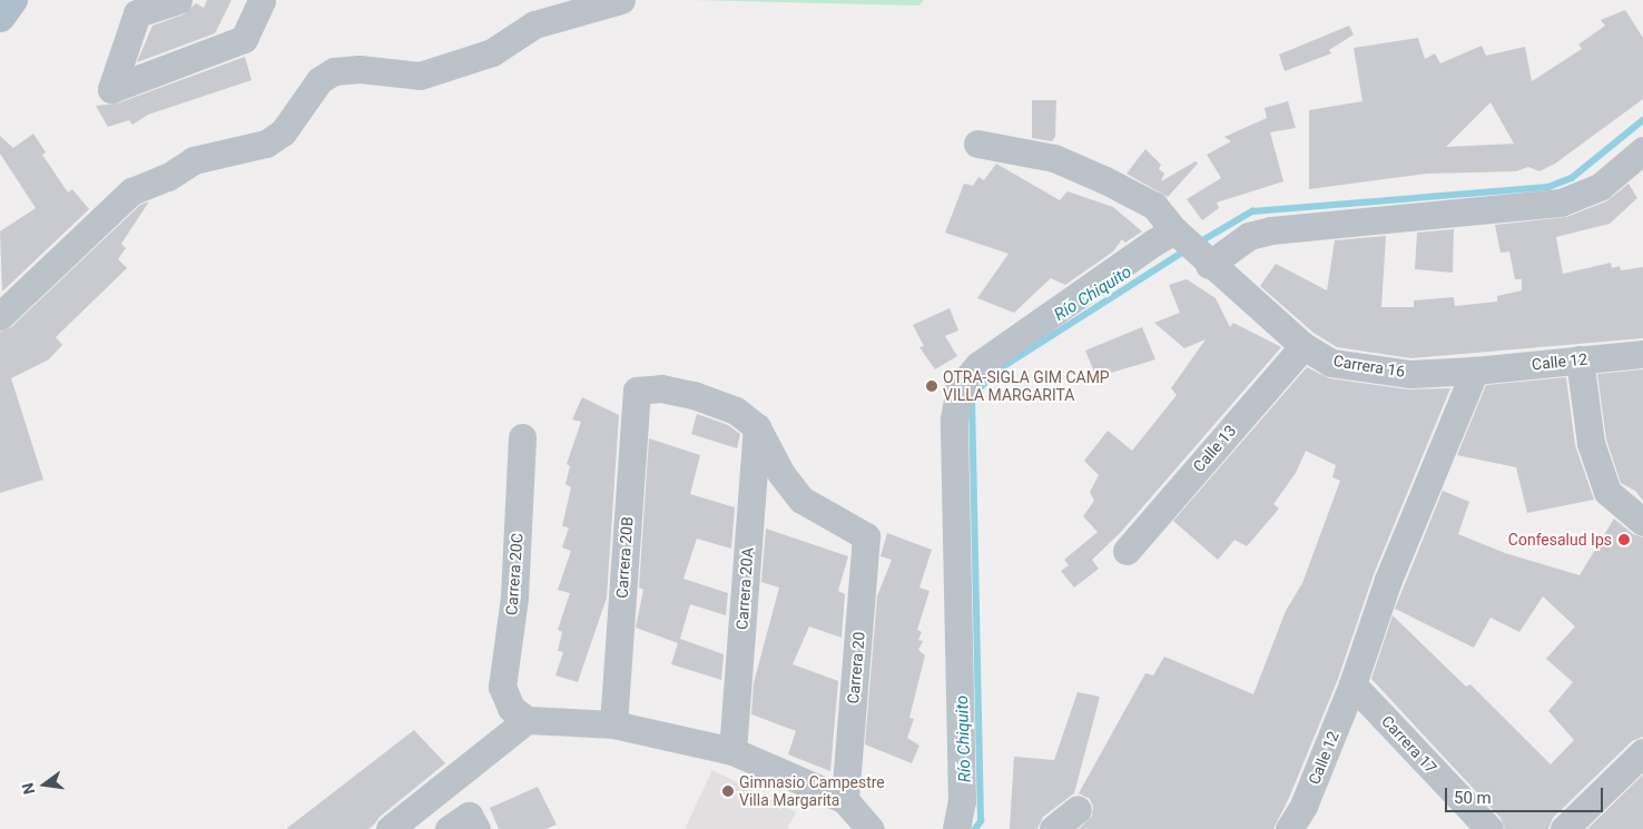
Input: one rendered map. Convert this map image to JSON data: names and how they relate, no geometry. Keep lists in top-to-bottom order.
{
  "streets": {
    "street": [
      "Calle 12",
      "Carrera 16",
      "Calle 13",
      "Carrera 20B",
      "Carrera 20C",
      "Carrera 20A",
      "Carrera 20",
      "Carrera 17"
    ]
  },
  "crossings": [
    ["Calle 12", "Carrera 16"],
    ["Calle 12", "Carrera 17"],
    ["Carrera 16", "Calle 13"],
    ["Carrera 20B", "Carrera 20A"],
    ["Carrera 20B", "Carrera 20"],
    ["Carrera 20A", "Carrera 20"]
  ],
  "water": ["Río Chiquito"],
  "places": ["OTRA-SIGLA GIM CAMP VILLA MARGARITA", "Confesalud Ips", "Gimnasio Campestre Villa Margarita"],
  "scale_bar": "50 m",
  "north": "left"
}
